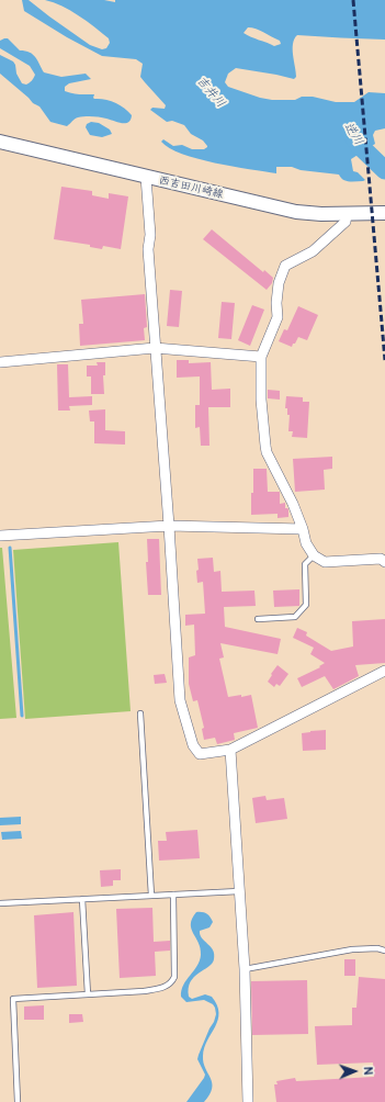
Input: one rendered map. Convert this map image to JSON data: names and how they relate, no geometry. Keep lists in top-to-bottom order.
{
  "streets": {
    "main road": ["西吉田川崎線"]
  },
  "water": ["吉井川", "逆川"],
  "north": "right"
}
